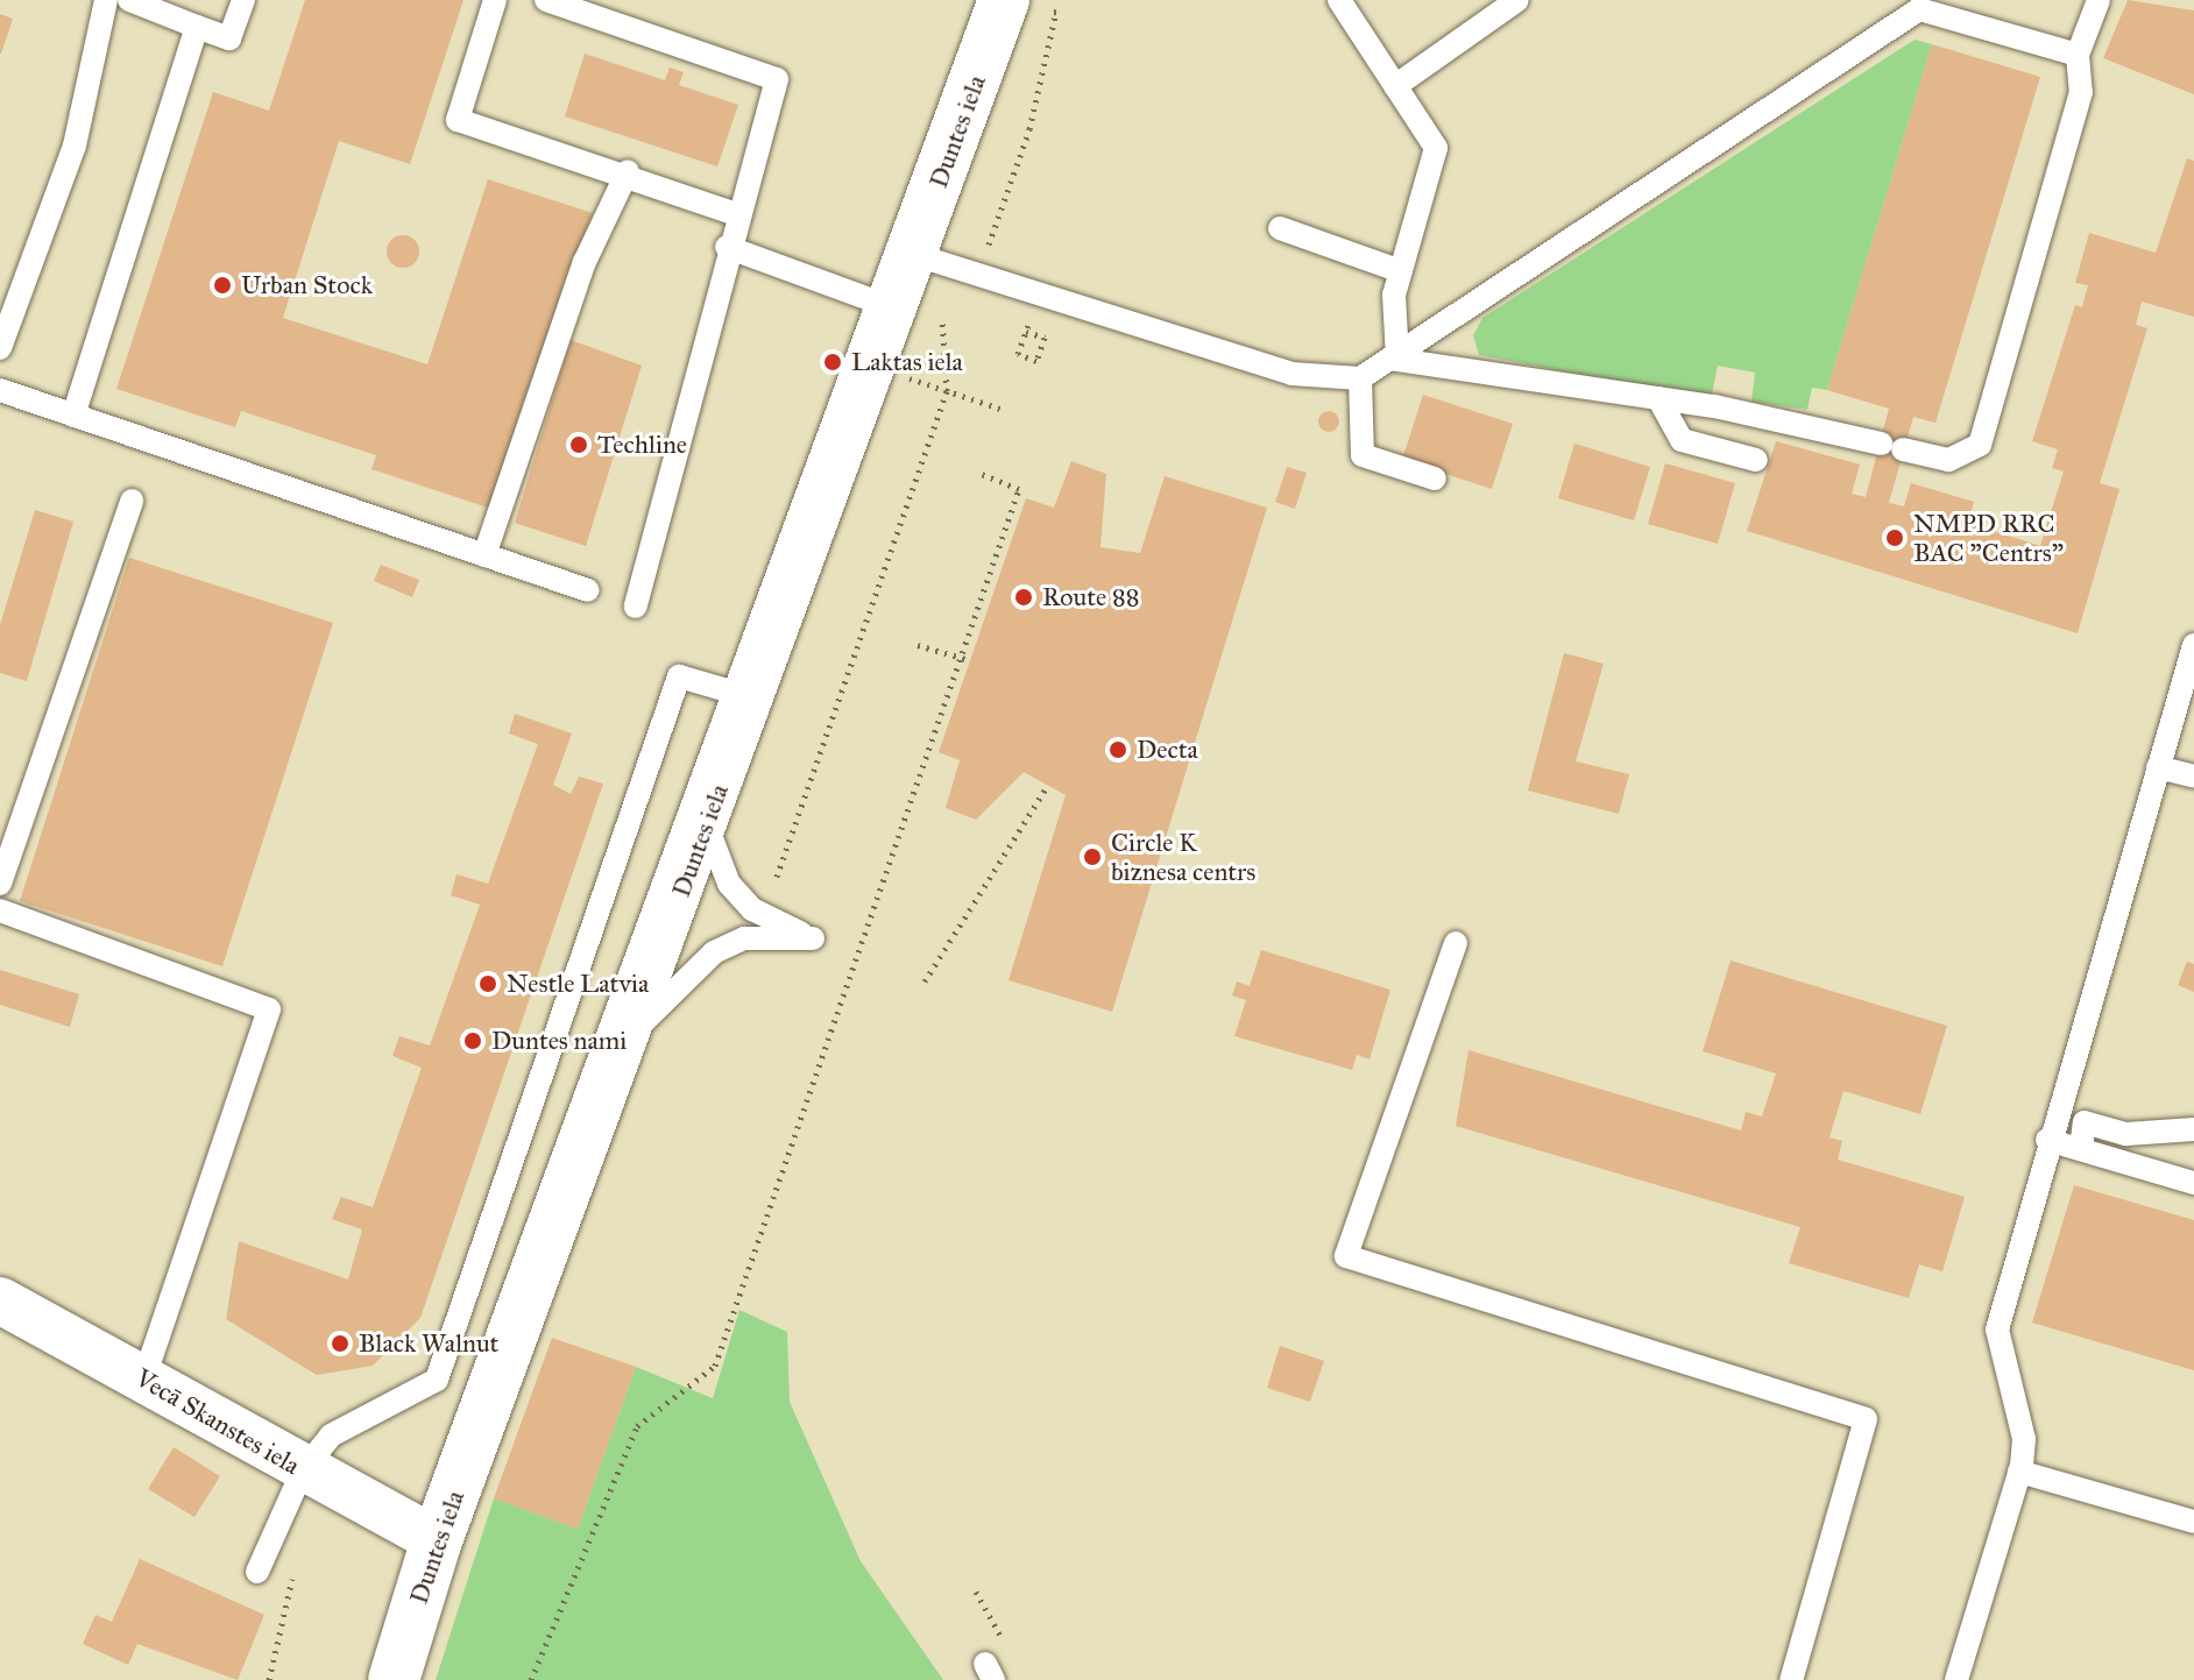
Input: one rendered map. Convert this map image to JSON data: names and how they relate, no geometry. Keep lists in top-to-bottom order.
{
  "streets": {
    "main road": ["Duntes iela"],
    "street": ["Vecā Skanstes iela"]
  },
  "crossings": [
    ["Duntes iela", "Vecā Skanstes iela"]
  ],
  "places": [
    "Urban Stock",
    "Laktas iela",
    "Techline",
    "NMPD RRC BAC \"Centrs\"",
    "Route 88",
    "Decta",
    "Circle K biznesa centrs",
    "Nestle Latvia",
    "Duntes nami",
    "Black Walnut"
  ]
}
